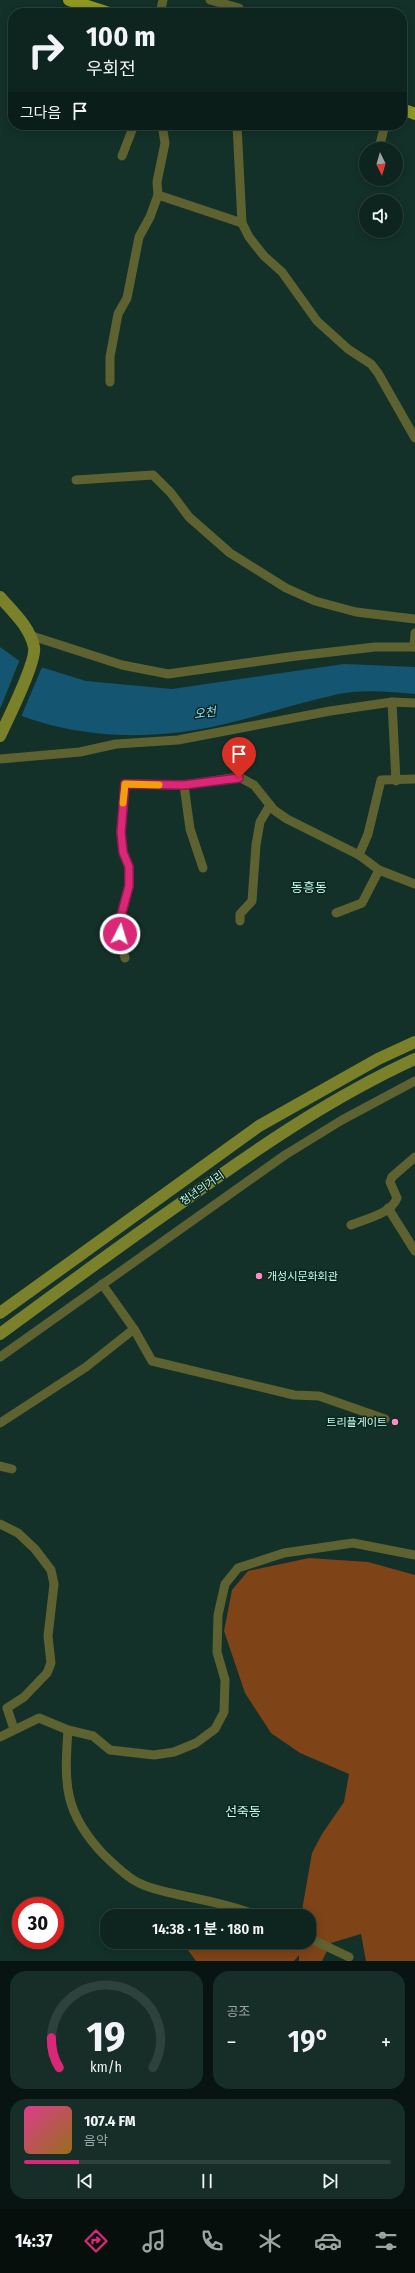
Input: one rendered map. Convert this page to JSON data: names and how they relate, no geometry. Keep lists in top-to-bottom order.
{
  "streets": {
    "main road": ["청년의거리"]
  },
  "districts": ["동흥동", "선죽동"],
  "water": ["오천"],
  "places": ["개성시문화회관", "트리플게이트"],
  "north": "bottom",
  "page": {
    "turn": ["100 m", "우회전"],
    "then": "그다음",
    "limit": "30",
    "trip": "14:38 · 1 분 · 180 m",
    "tile": "공조",
    "heat": ["−", "19°", "+"],
    "song": ["107.4 FM", "음악"],
    "tabs": "14:37",
    "gauge": ["19", "km/h"]
  }
}
